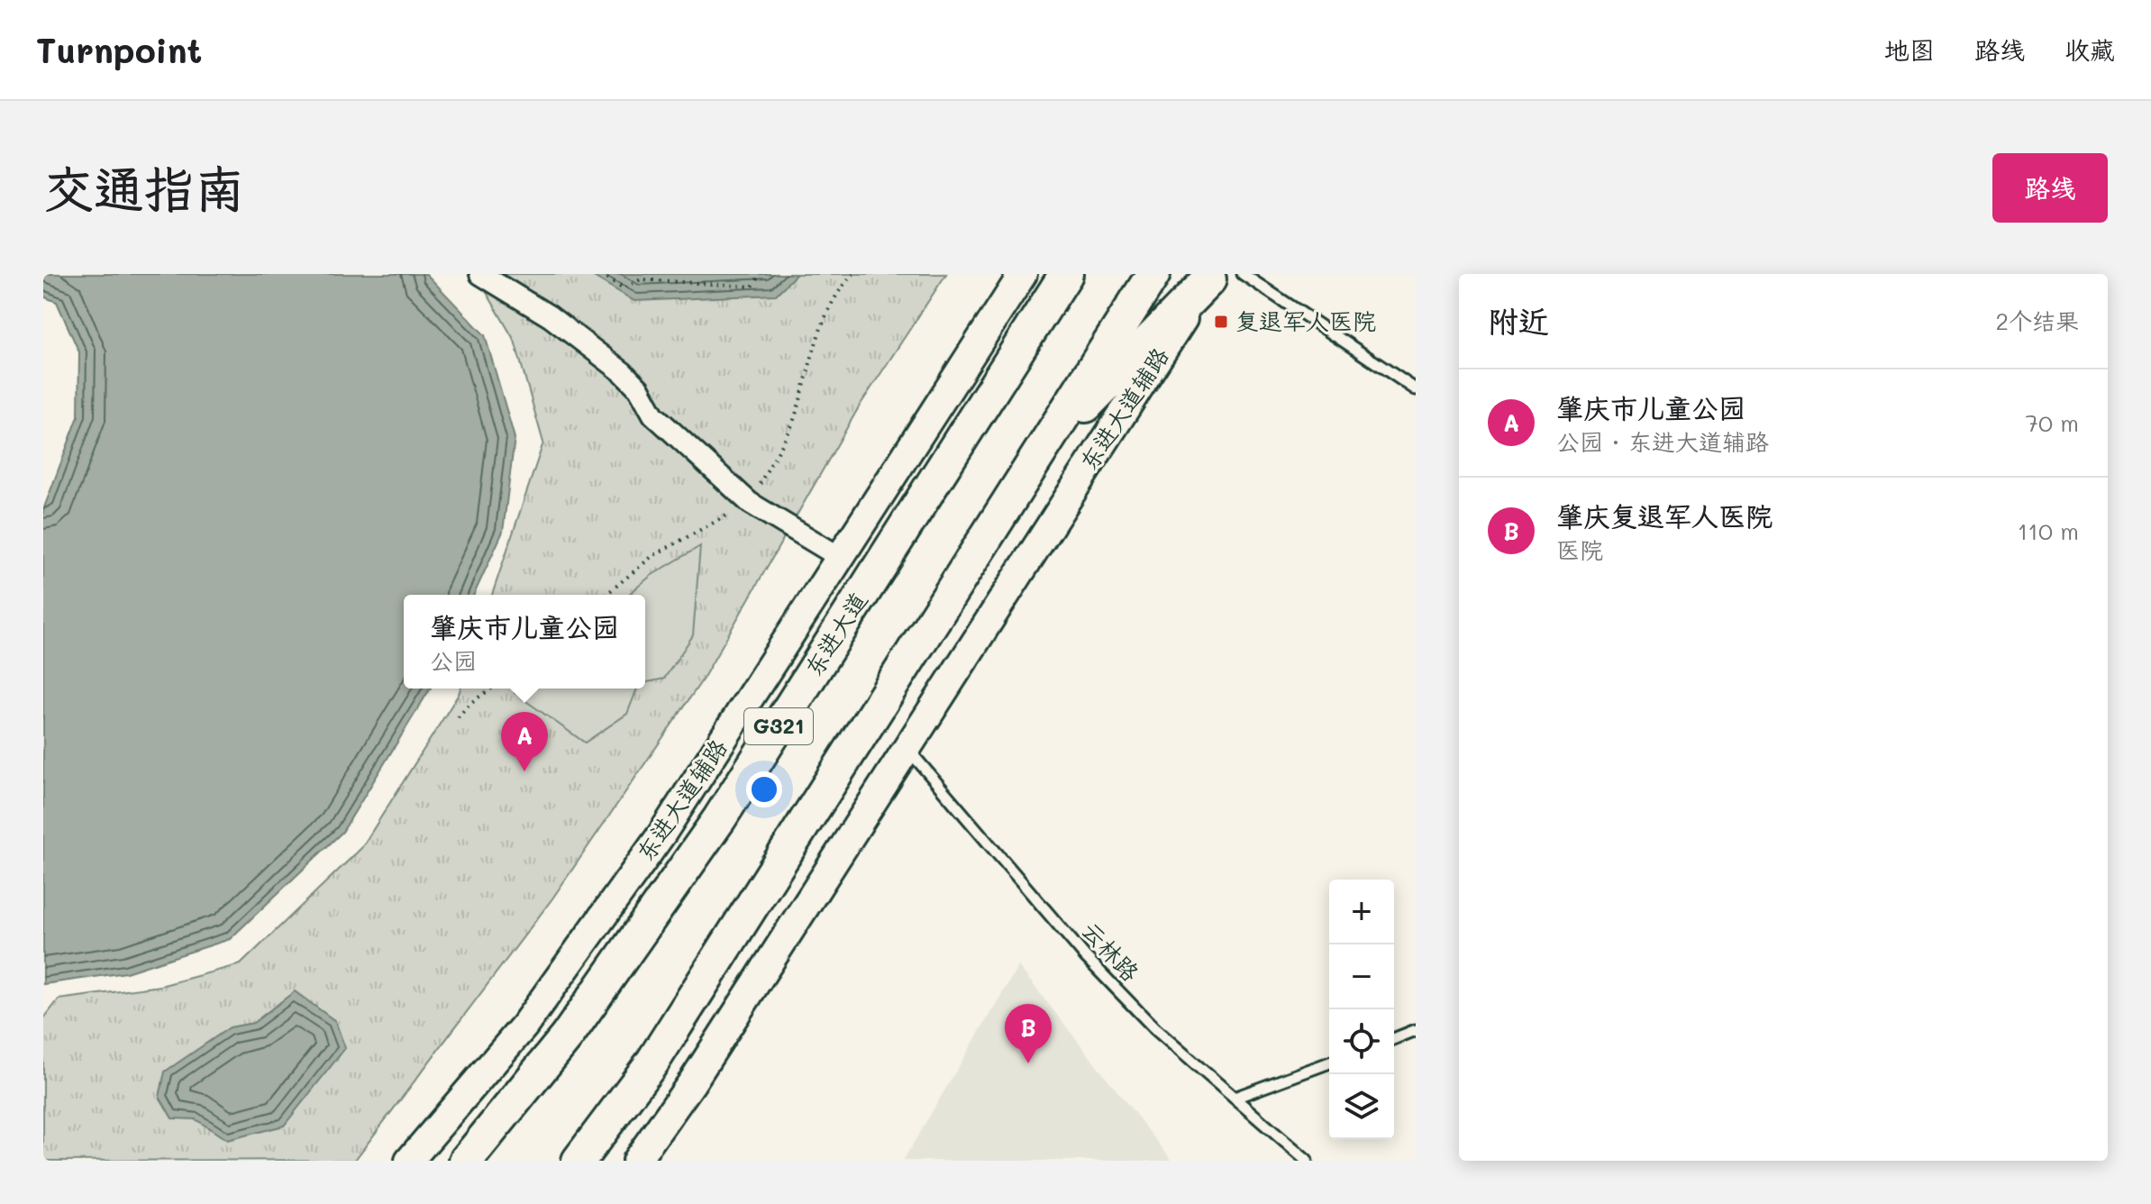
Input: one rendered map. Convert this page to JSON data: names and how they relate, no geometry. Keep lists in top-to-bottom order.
{
  "streets": {
    "highway": ["东进大道", "G321"],
    "main road": ["东进大道辅路"],
    "lane": ["云林路"]
  },
  "crossings": [
    ["东进大道辅路", "云林路"]
  ],
  "places": {
    "transit": ["复退军人医院"]
  },
  "page": {
    "header": "Turnpoint",
    "nav": ["地图", "路线", "收藏"],
    "buttons": "路线",
    "title": "交通指南",
    "heading": ["附近", "2个结果"],
    "list": [
      {
        "mark": "A",
        "name": "肇庆市儿童公园",
        "note": "公园 · 东进大道辅路",
        "value": "70 m"
      },
      {
        "mark": "B",
        "name": "肇庆复退军人医院",
        "note": "医院",
        "value": "110 m"
      }
    ],
    "popup": ["肇庆市儿童公园", "公园"],
    "pins": ["A", "B"],
    "map_buttons": ["+", "−"]
  }
}
